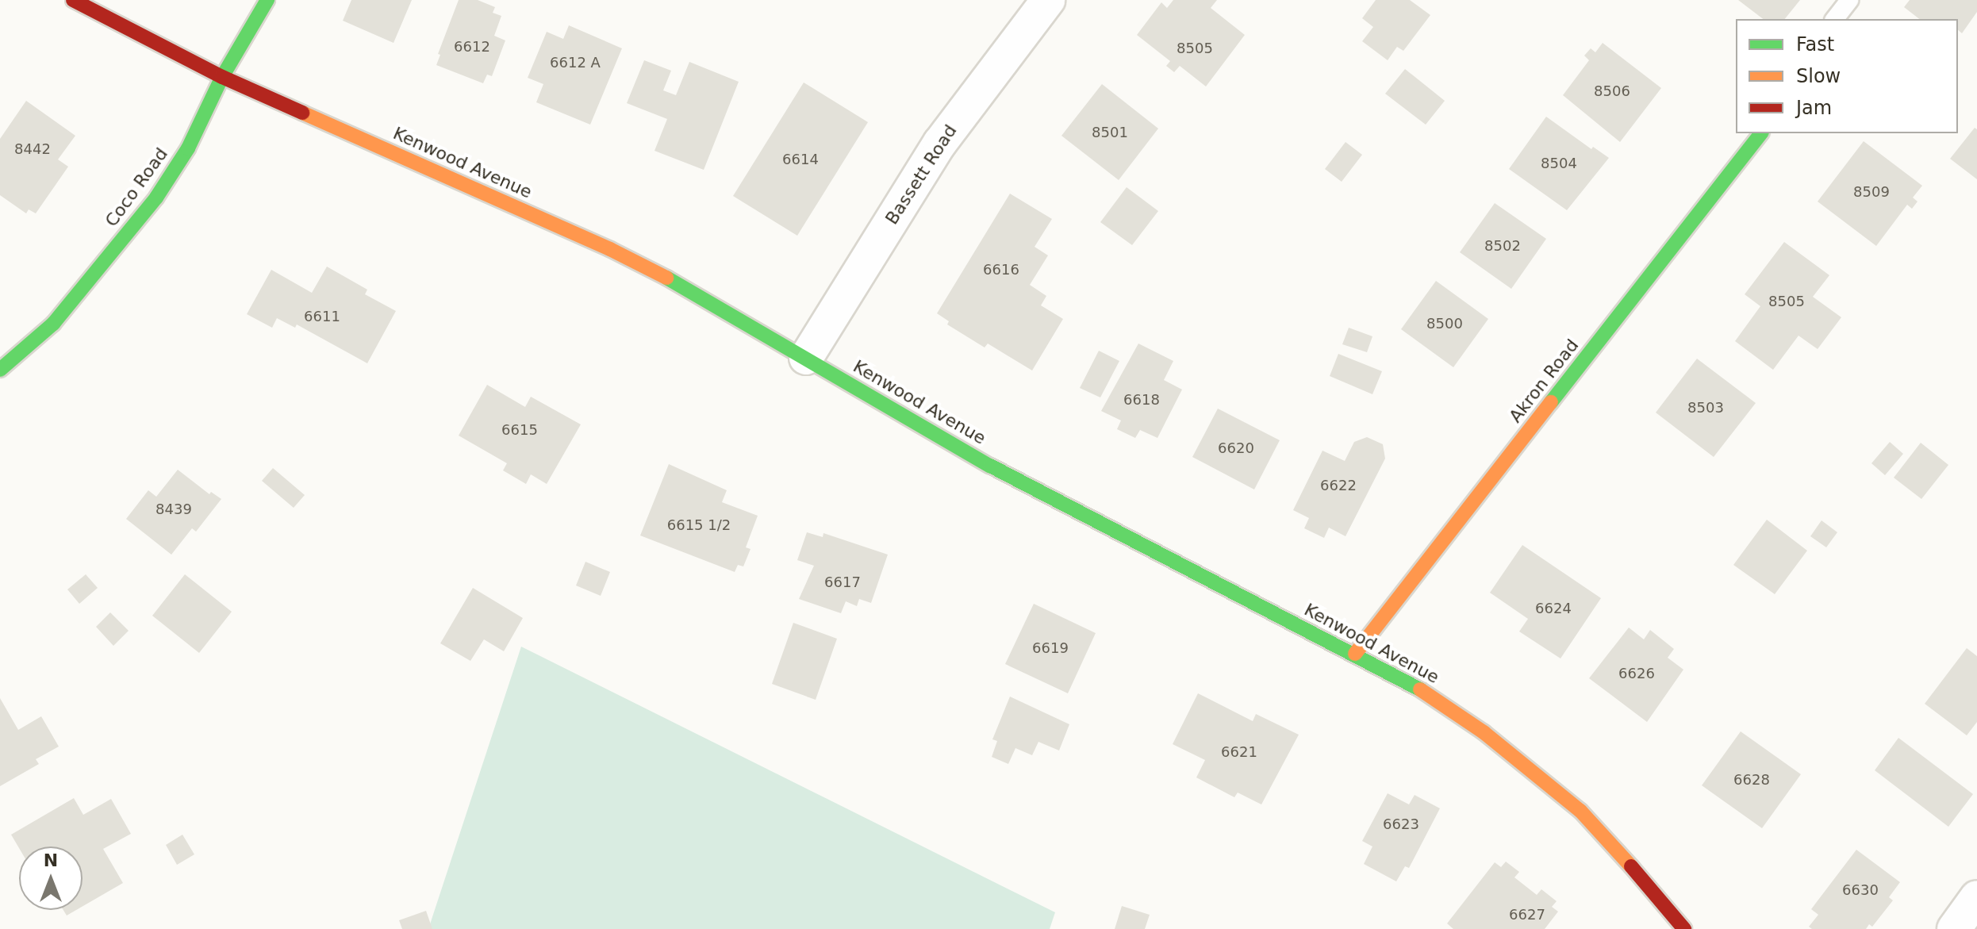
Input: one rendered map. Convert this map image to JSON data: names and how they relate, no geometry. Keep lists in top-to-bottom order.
{
  "streets": {
    "street": [
      "Kenwood Avenue",
      "Bassett Road",
      "Coco Road",
      "Akron Road"
    ]
  },
  "crossings": [
    ["Kenwood Avenue", "Bassett Road"],
    ["Kenwood Avenue", "Coco Road"],
    ["Kenwood Avenue", "Akron Road"]
  ],
  "house_numbers": [
    "6612",
    "8505",
    "6612 A",
    "8506",
    "8501",
    "8442",
    "6614",
    "8504",
    "8509",
    "8502",
    "6616",
    "8505",
    "6611",
    "8500",
    "6618",
    "8503",
    "6615",
    "6620",
    "6622",
    "8439",
    "6615 1/2",
    "6617",
    "6624",
    "6619",
    "6626",
    "6621",
    "6628",
    "6623",
    "6630",
    "6627"
  ],
  "legend": ["Fast", "Slow", "Jam"],
  "north": "top"
}
